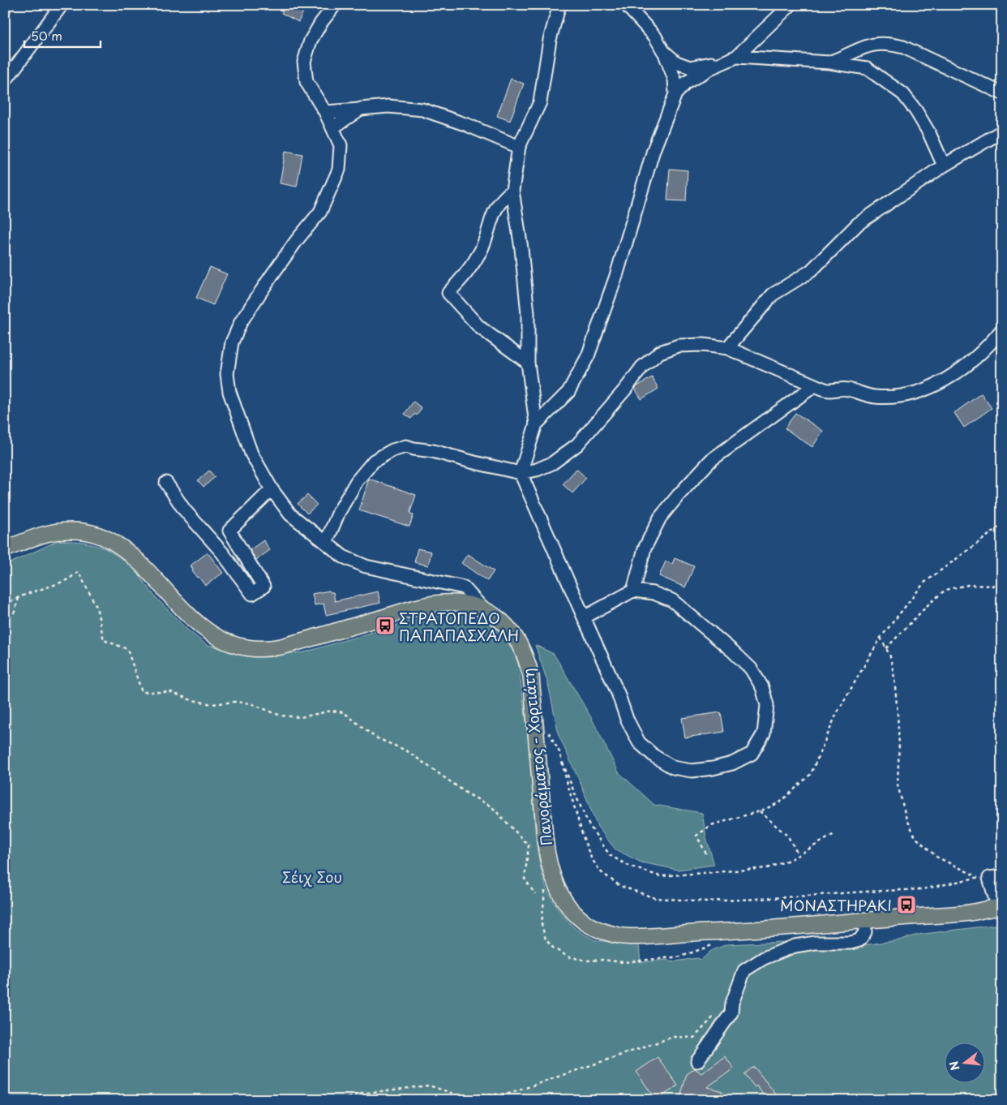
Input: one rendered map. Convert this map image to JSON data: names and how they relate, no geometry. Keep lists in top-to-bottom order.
{
  "streets": {
    "main road": ["Πανοράματος - Χορτιάτη"]
  },
  "parks": ["Σέιχ Σου"],
  "places": {
    "bus stop": ["ΣΤΡΑΤΟΠΕΔΟ ΠΑΠΑΠΑΣΧΑΛΗ", "ΜΟΝΑΣΤΗΡΑΚΙ"]
  },
  "scale_bar": "50 m",
  "north": "left"
}
